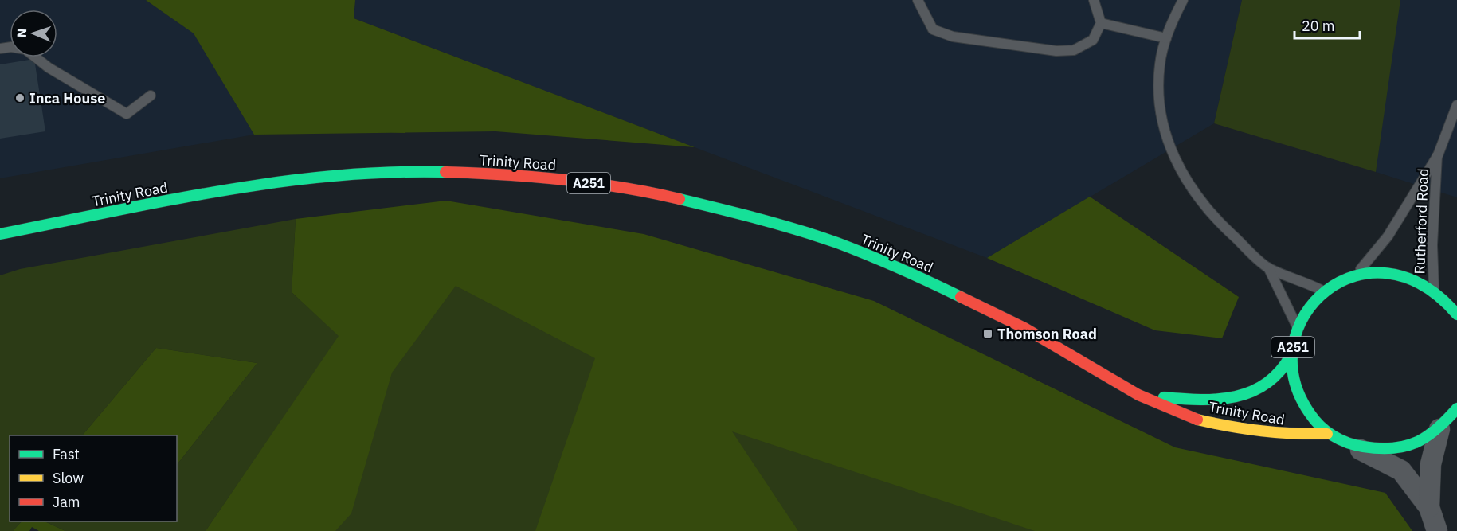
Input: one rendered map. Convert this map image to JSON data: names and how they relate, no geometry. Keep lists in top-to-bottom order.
{
  "streets": {
    "main road": ["Trinity Road", "A251"],
    "lane": ["Rutherford Road"]
  },
  "crossings": [
    ["Trinity Road", "Rutherford Road"]
  ],
  "places": {
    "other": ["Inca House"],
    "transit": ["Thomson Road"]
  },
  "legend": ["Fast", "Slow", "Jam"],
  "scale_bar": "20 m",
  "north": "left"
}
